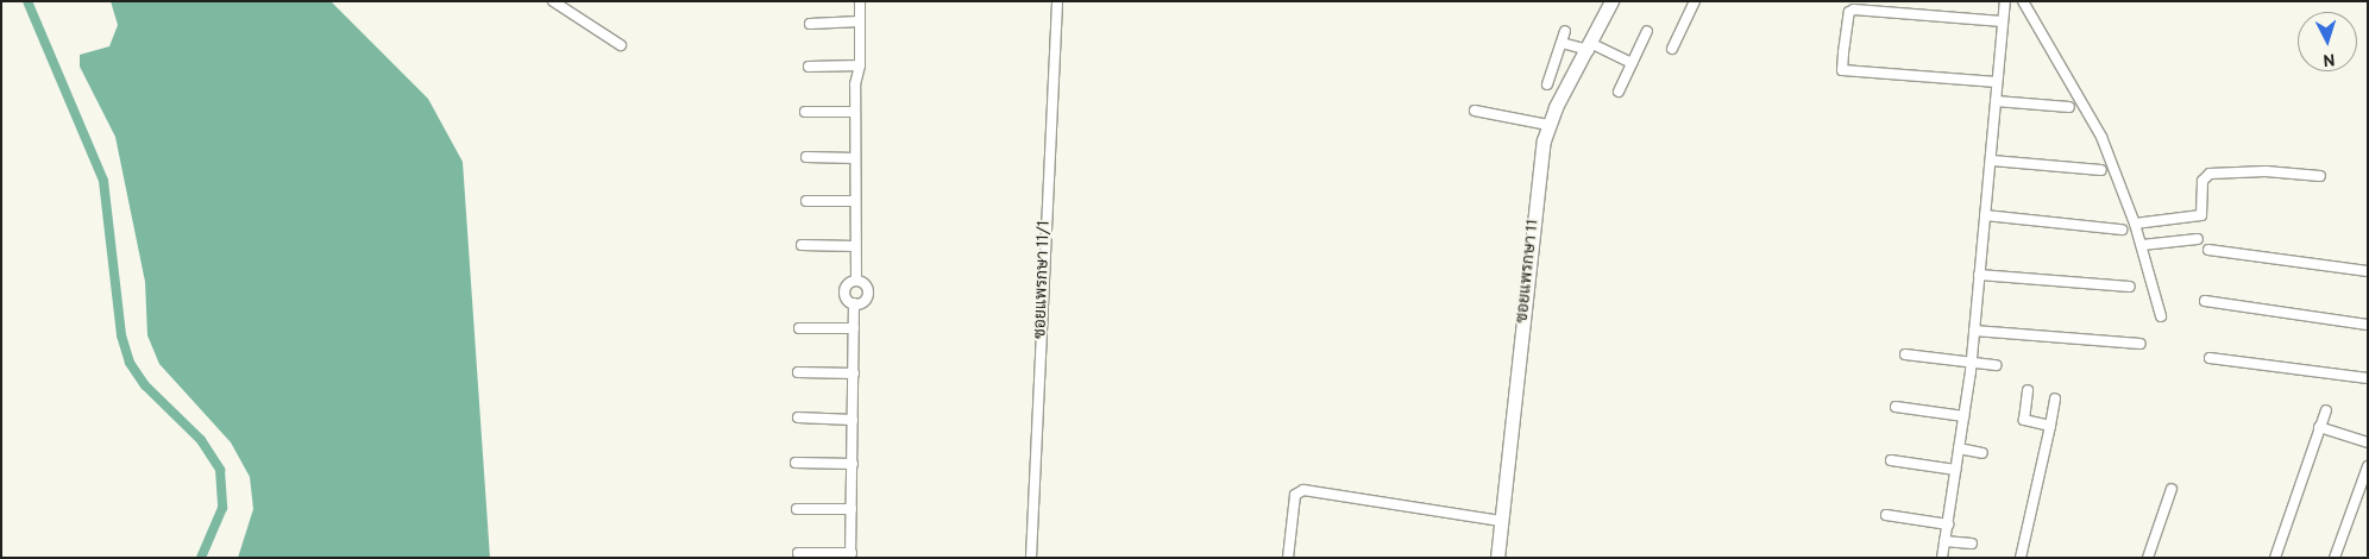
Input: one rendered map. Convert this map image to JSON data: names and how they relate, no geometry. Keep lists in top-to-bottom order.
{
  "streets": {
    "street": ["ซอยแพรกษา 11", "ซอยแพรกษา 11/1"]
  },
  "north": "bottom"
}
